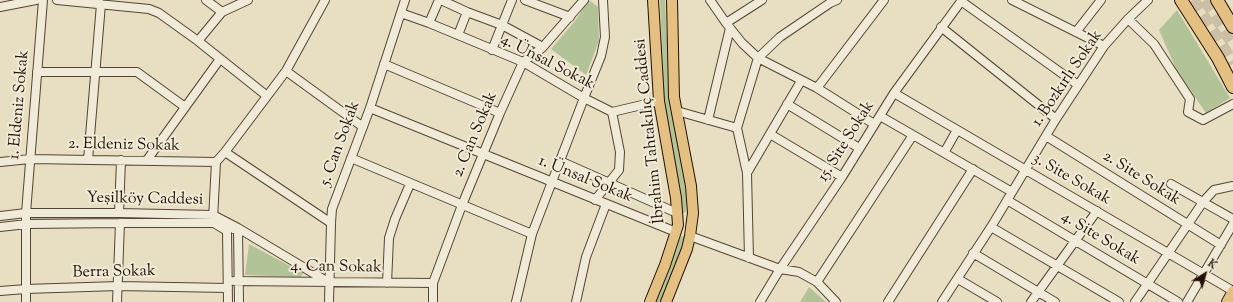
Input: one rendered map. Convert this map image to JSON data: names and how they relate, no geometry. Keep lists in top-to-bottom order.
{
  "streets": {
    "main road": ["İbrahim Tahtakılıç Caddesi"],
    "street": [
      "4. Ünsal Sokak",
      "1. Bozkırlı Sokak",
      "1. Eldeniz Sokak",
      "2. Can Sokak",
      "15. Site Sokak",
      "5. Can Sokak",
      "2. Eldeniz Sokak",
      "2. Site Sokak",
      "1. Ünsal Sokak",
      "3. Site Sokak",
      "Yeşilköy Caddesi",
      "4. Site Sokak",
      "4. Can Sokak",
      "Berra Sokak"
    ]
  },
  "crossings": [
    ["4. Ünsal Sokak", "2. Can Sokak"],
    ["4. Ünsal Sokak", "5. Can Sokak"],
    ["1. Bozkırlı Sokak", "2. Site Sokak"],
    ["1. Bozkırlı Sokak", "3. Site Sokak"],
    ["1. Bozkırlı Sokak", "4. Site Sokak"],
    ["1. Eldeniz Sokak", "2. Eldeniz Sokak"],
    ["1. Eldeniz Sokak", "Yeşilköy Caddesi"],
    ["1. Eldeniz Sokak", "Berra Sokak"],
    ["İbrahim Tahtakılıç Caddesi", "1. Ünsal Sokak"],
    ["2. Can Sokak", "1. Ünsal Sokak"],
    ["2. Can Sokak", "4. Can Sokak"],
    ["15. Site Sokak", "3. Site Sokak"],
    ["5. Can Sokak", "1. Ünsal Sokak"],
    ["5. Can Sokak", "Yeşilköy Caddesi"],
    ["5. Can Sokak", "4. Can Sokak"],
    ["Yeşilköy Caddesi", "4. Can Sokak"],
    ["4. Can Sokak", "Berra Sokak"]
  ],
  "north": "top right"
}
